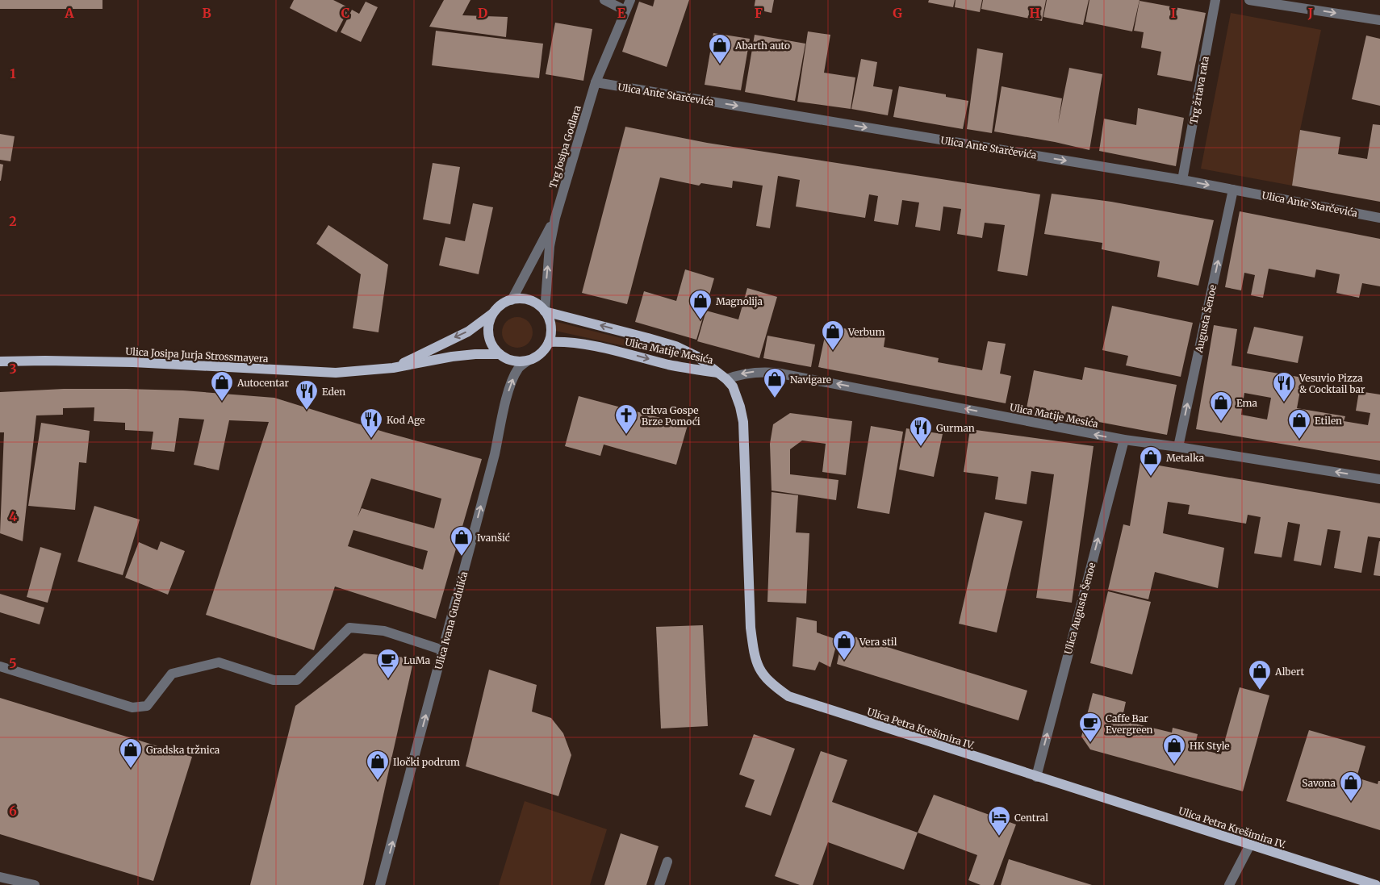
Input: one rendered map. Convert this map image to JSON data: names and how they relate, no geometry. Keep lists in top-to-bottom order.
{
  "streets": {
    "main road": [
      "Trg Josipa Godlara",
      "Ulica Matije Mesića",
      "Ulica Josipa Jurja Strossmayera",
      "Ulica Petra Krešimira IV."
    ],
    "street": [
      "Trg žrtava rata",
      "Ulica Ante Starčevića",
      "Augusta Šenoe",
      "Ulica Augusta Šenoe",
      "Ulica Ivana Gundulića"
    ]
  },
  "crossings": [
    ["Trg žrtava rata", "Ulica Ante Starčevića"],
    ["Ulica Ante Starčevića", "Trg Josipa Godlara"],
    ["Ulica Ante Starčevića", "Augusta Šenoe"],
    ["Trg Josipa Godlara", "Ulica Matije Mesića"],
    ["Trg Josipa Godlara", "Ulica Josipa Jurja Strossmayera"],
    ["Trg Josipa Godlara", "Ulica Ivana Gundulića"],
    ["Augusta Šenoe", "Ulica Matije Mesića"],
    ["Ulica Matije Mesića", "Ulica Augusta Šenoe"],
    ["Ulica Matije Mesića", "Ulica Ivana Gundulića"],
    ["Ulica Matije Mesića", "Ulica Petra Krešimira IV."],
    ["Ulica Augusta Šenoe", "Ulica Petra Krešimira IV."]
  ],
  "one_way": [
    "Ulica Ante Starčevića",
    "Augusta Šenoe",
    "Ulica Augusta Šenoe",
    "Ulica Ivana Gundulića"
  ],
  "places": {
    "shop": [
      "Abarth auto",
      "Magnolija",
      "Verbum",
      "Navigare",
      "Autocentar",
      "Ema",
      "Etilen",
      "Metalka",
      "Ivanšić",
      "Vera stil",
      "Albert",
      "HK Style",
      "Gradska tržnica",
      "Iločki podrum",
      "Savona"
    ],
    "restaurant": [
      "Vesuvio Pizza & Cocktail bar",
      "Eden",
      "Kod Age",
      "Gurman"
    ],
    "church": ["crkva Gospe Brze Pomoći"],
    "cafe": ["LuMa", "Caffe Bar Evergreen"],
    "hotel": ["Central"]
  },
  "grid": {
    "columns": [
      "A",
      "B",
      "C",
      "D",
      "E",
      "F",
      "G",
      "H",
      "I",
      "J"
    ],
    "rows": [
      "1",
      "2",
      "3",
      "4",
      "5",
      "6"
    ]
  }
}
